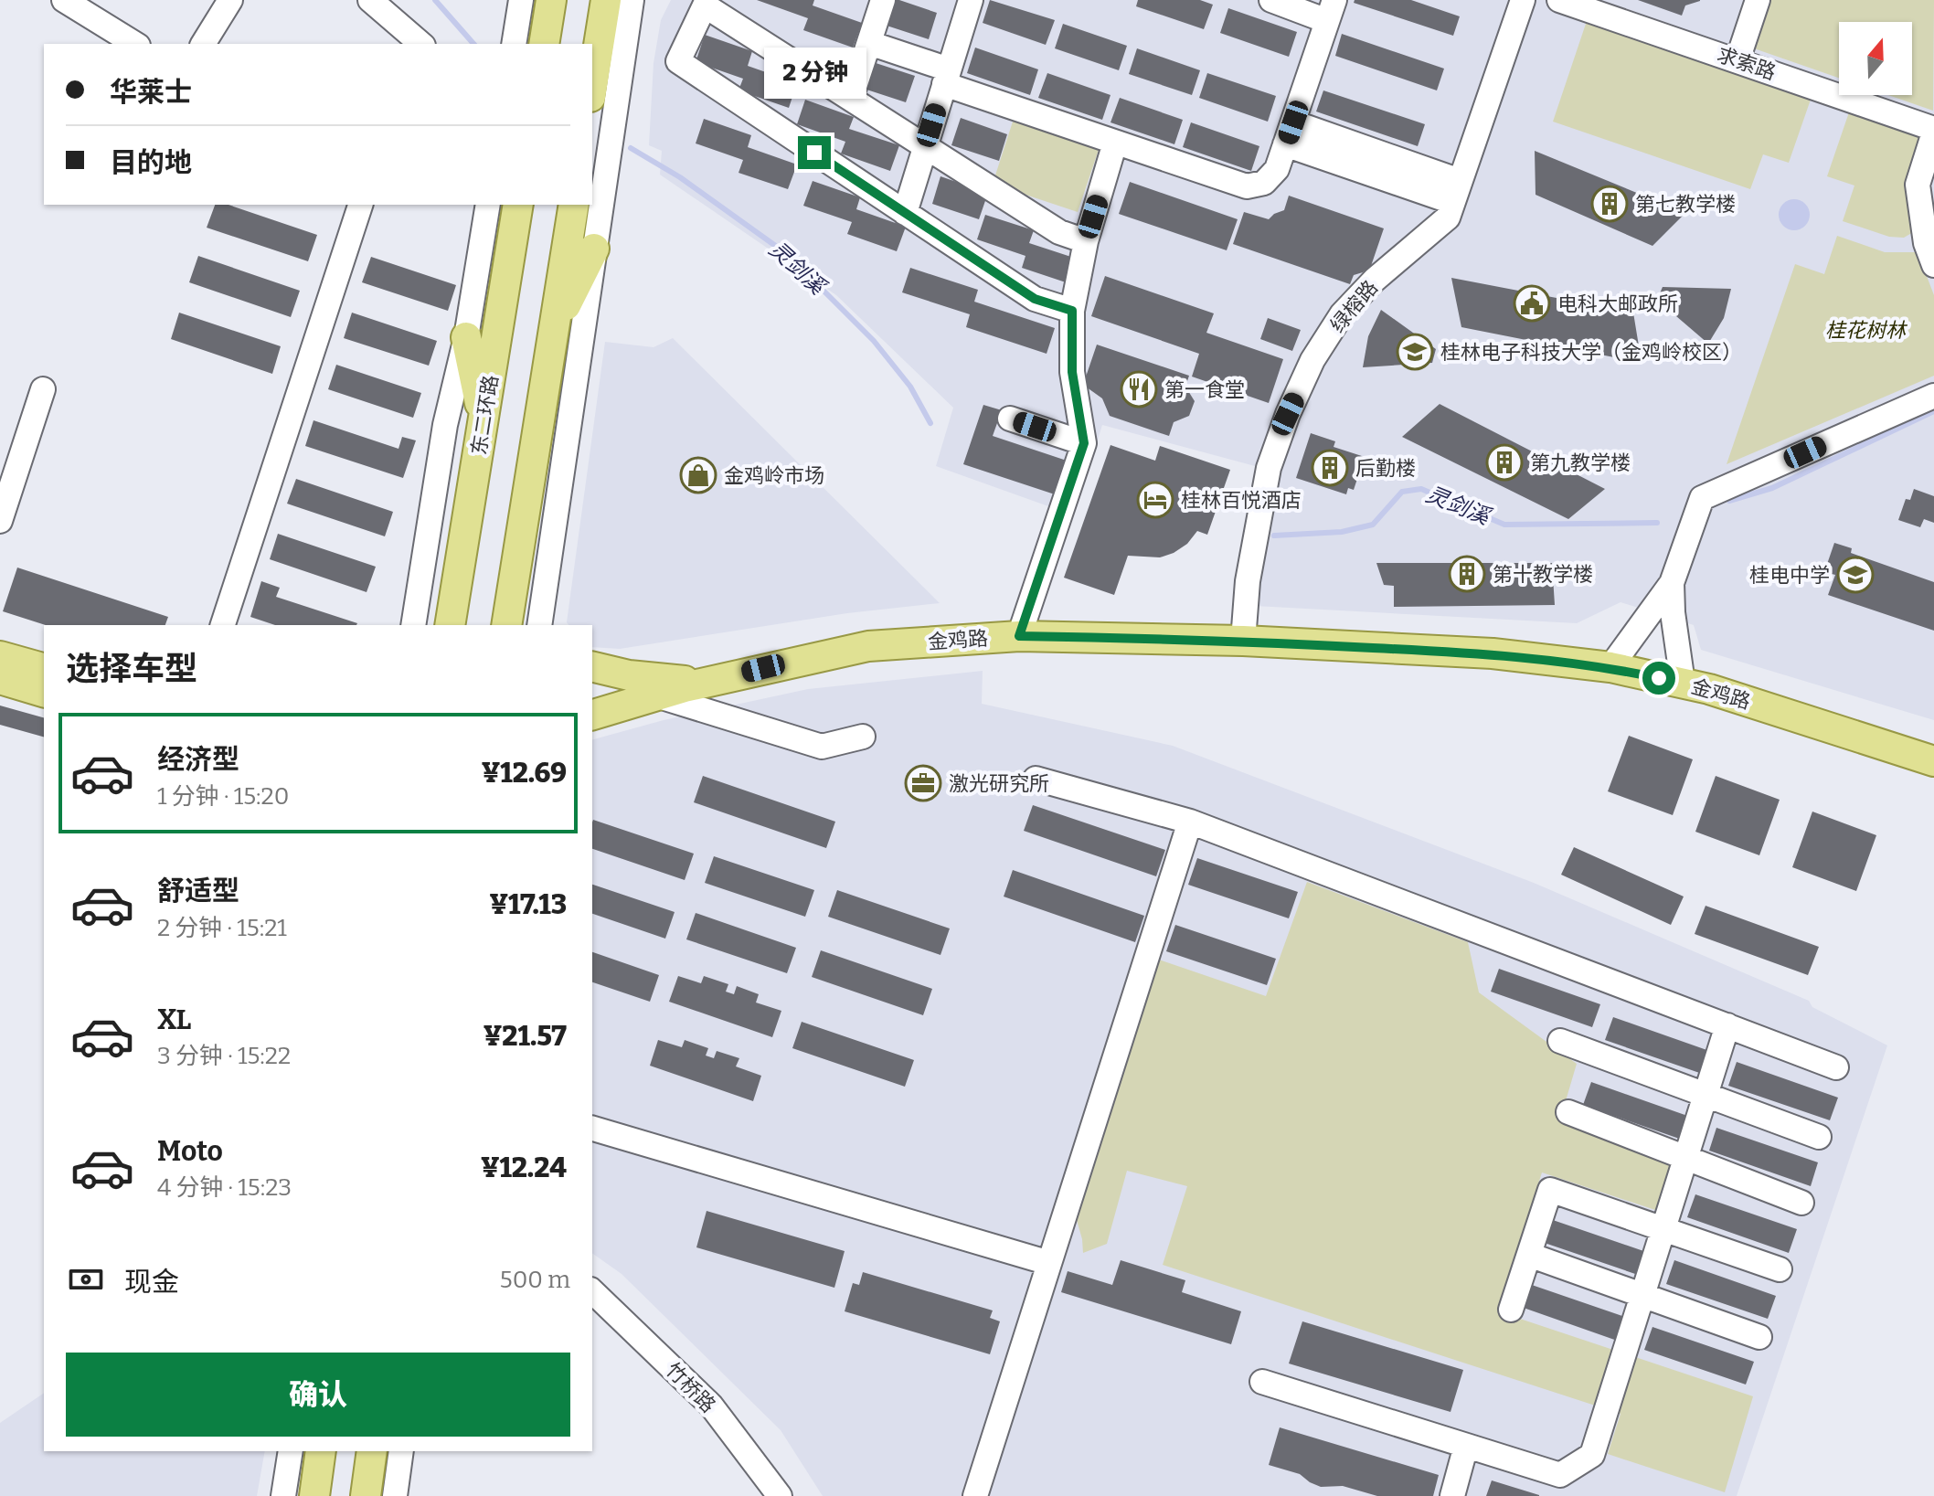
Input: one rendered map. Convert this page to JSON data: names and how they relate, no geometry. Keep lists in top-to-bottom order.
{
  "streets": {
    "main road": ["东二环路", "金鸡路"],
    "street": ["求索路", "绿榕路", "竹桥路"]
  },
  "crossings": [
    ["绿榕路", "金鸡路"]
  ],
  "water": ["灵剑溪"],
  "parks": ["桂花树林"],
  "places": {
    "building": [
      "第七教学楼",
      "第九教学楼",
      "后勤楼",
      "第十教学楼"
    ],
    "public building": ["电科大邮政所"],
    "school or university": ["桂林电子科技大学（金鸡岭校区）", "桂电中学"],
    "restaurant": ["第一食堂"],
    "shop": ["金鸡岭市场"],
    "hotel": ["桂林百悦酒店"],
    "office": ["激光研究所"]
  },
  "north": "top",
  "page": {
    "banner": ["华莱士", "目的地"],
    "bubble": "2 分钟",
    "heading": "选择车型",
    "list": [
      {
        "name": "经济型",
        "note": "1 分钟 · 15:20",
        "value": "¥12.69"
      },
      {
        "name": "舒适型",
        "note": "2 分钟 · 15:21",
        "value": "¥17.13"
      },
      {
        "name": "XL",
        "note": "3 分钟 · 15:22",
        "value": "¥21.57"
      },
      {
        "name": "Moto",
        "note": "4 分钟 · 15:23",
        "value": "¥12.24"
      }
    ],
    "pay": ["现金", "500 m"],
    "buttons": "确认"
  }
}
